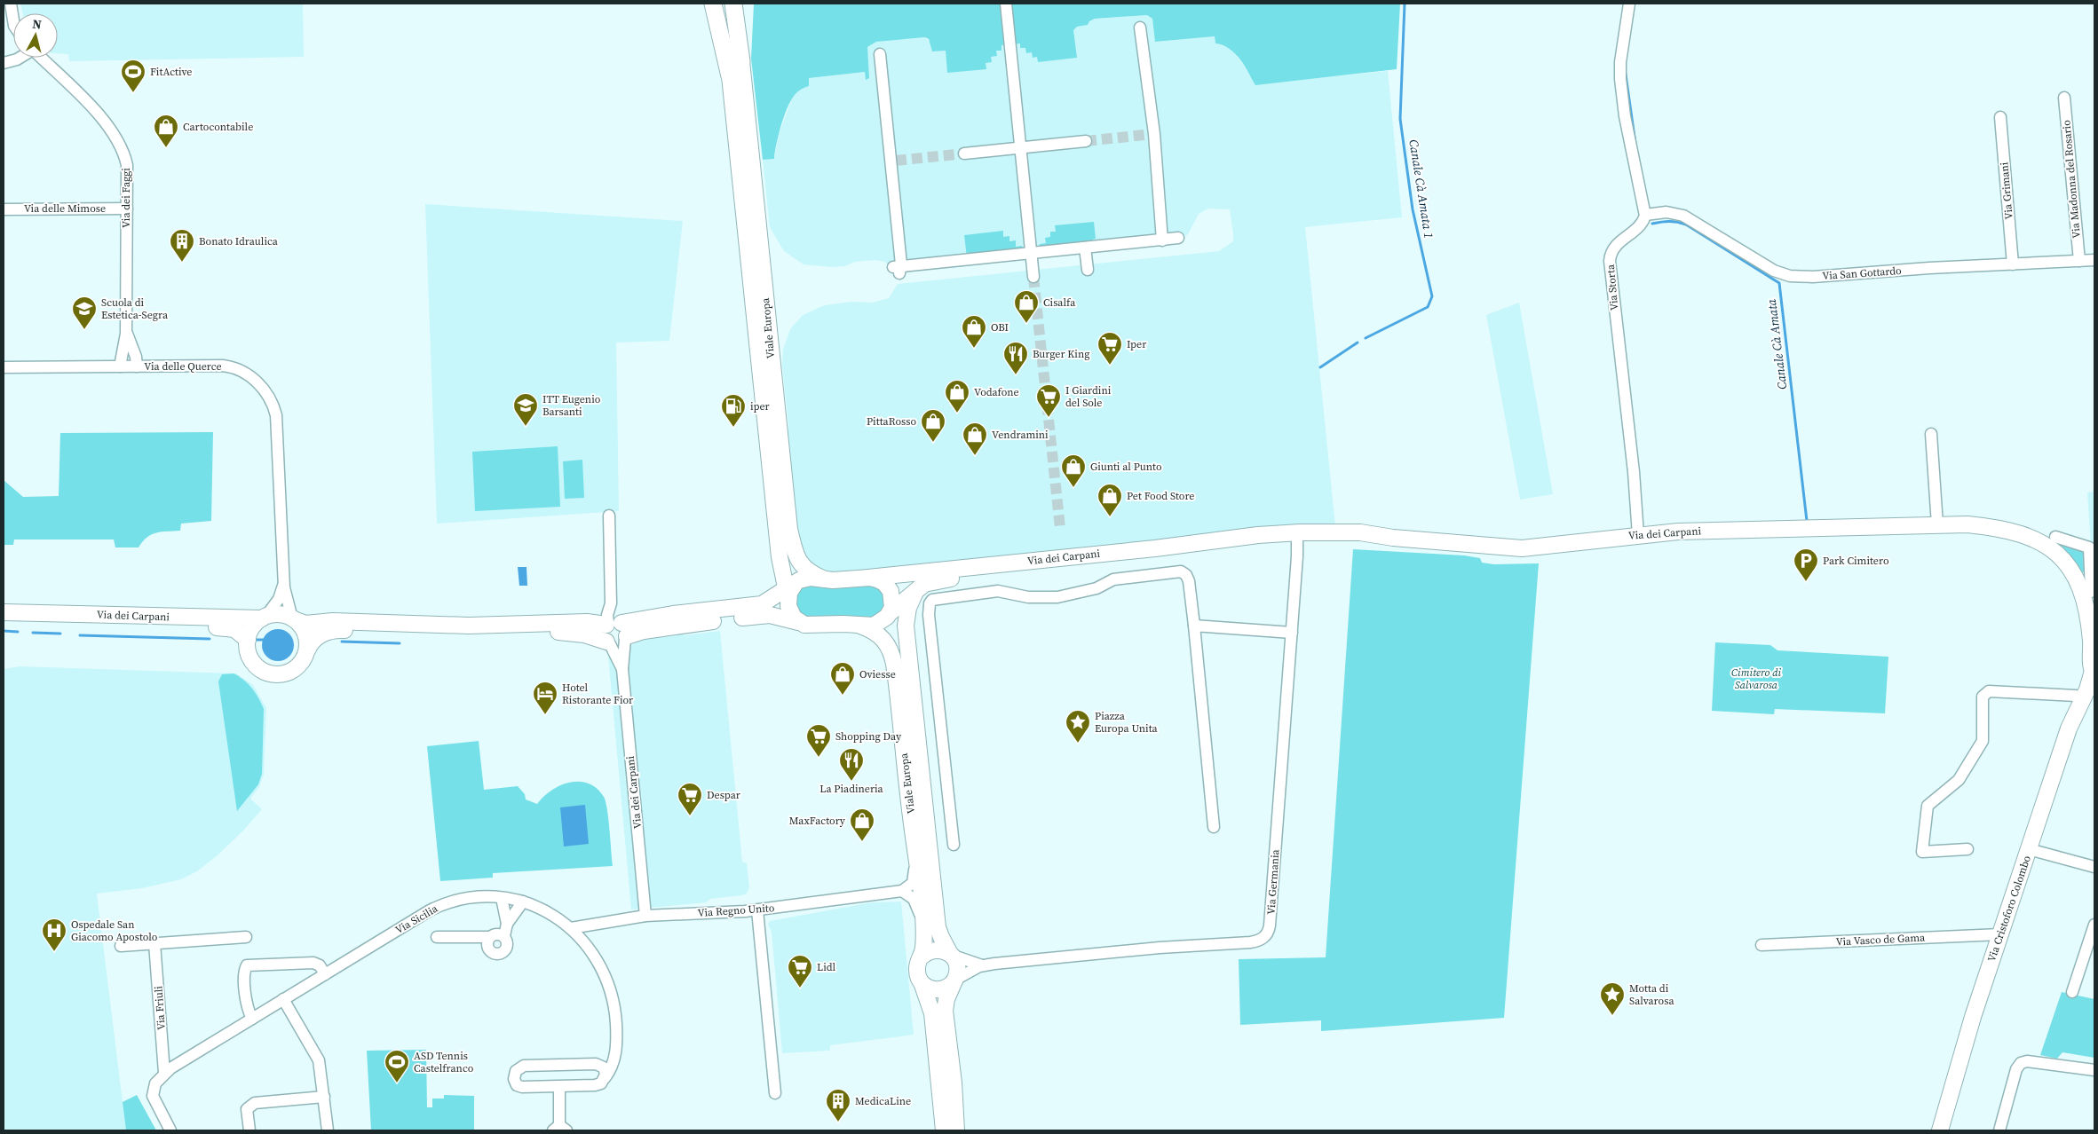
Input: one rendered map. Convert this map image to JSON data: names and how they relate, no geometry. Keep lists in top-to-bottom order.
{
  "streets": {
    "street": [
      "Via Madonna del Rosario",
      "Via Grimani",
      "Via dei Faggi",
      "Via delle Mimose",
      "Via San Gottardo",
      "Via Storta",
      "Viale Europa",
      "Via delle Querce",
      "Via dei Carpani",
      "Via Germania",
      "Via Cristoforo Colombo",
      "Via Regno Unito",
      "Via Sicilia",
      "Via Vasco de Gama",
      "Via Friuli"
    ]
  },
  "crossings": [
    ["Via Madonna del Rosario", "Via San Gottardo"],
    ["Via Grimani", "Via San Gottardo"],
    ["Via dei Faggi", "Via delle Mimose"],
    ["Via dei Faggi", "Via delle Querce"],
    ["Via San Gottardo", "Via Storta"],
    ["Via Storta", "Via dei Carpani"],
    ["Viale Europa", "Via dei Carpani"],
    ["Viale Europa", "Via Germania"],
    ["Via delle Querce", "Via dei Carpani"],
    ["Via dei Carpani", "Via Germania"],
    ["Via dei Carpani", "Via Cristoforo Colombo"],
    ["Via dei Carpani", "Via Regno Unito"],
    ["Via Cristoforo Colombo", "Via Vasco de Gama"],
    ["Via Regno Unito", "Via Sicilia"],
    ["Via Sicilia", "Via Friuli"]
  ],
  "water": ["Canale Cà Amata 1", "Canale Cà Amata"],
  "parks": ["Cimitero di Salvarosa"],
  "places": {
    "sports": ["FitActive", "ASD Tennis Castelfranco"],
    "shop": [
      "Cartocontabile",
      "Cisalfa",
      "OBI",
      "Vodafone",
      "PittaRosso",
      "Vendramini",
      "Giunti al Punto",
      "Pet Food Store",
      "Oviesse",
      "MaxFactory"
    ],
    "building": ["Bonato Idraulica", "MedicaLine"],
    "school or university": ["Scuola di Estetica-Segra", "ITT Eugenio Barsanti"],
    "supermarket": [
      "Iper",
      "I Giardini del Sole",
      "Shopping Day",
      "Despar",
      "Lidl"
    ],
    "restaurant": ["Burger King", "La Piadineria"],
    "fuel station": ["iper"],
    "parking": ["Park Cimitero"],
    "hotel": ["Hotel Ristorante Fior"],
    "place": ["Piazza Europa Unita", "Motta di Salvarosa"],
    "hospital": ["Ospedale San Giacomo Apostolo"]
  },
  "north": "top"
}
